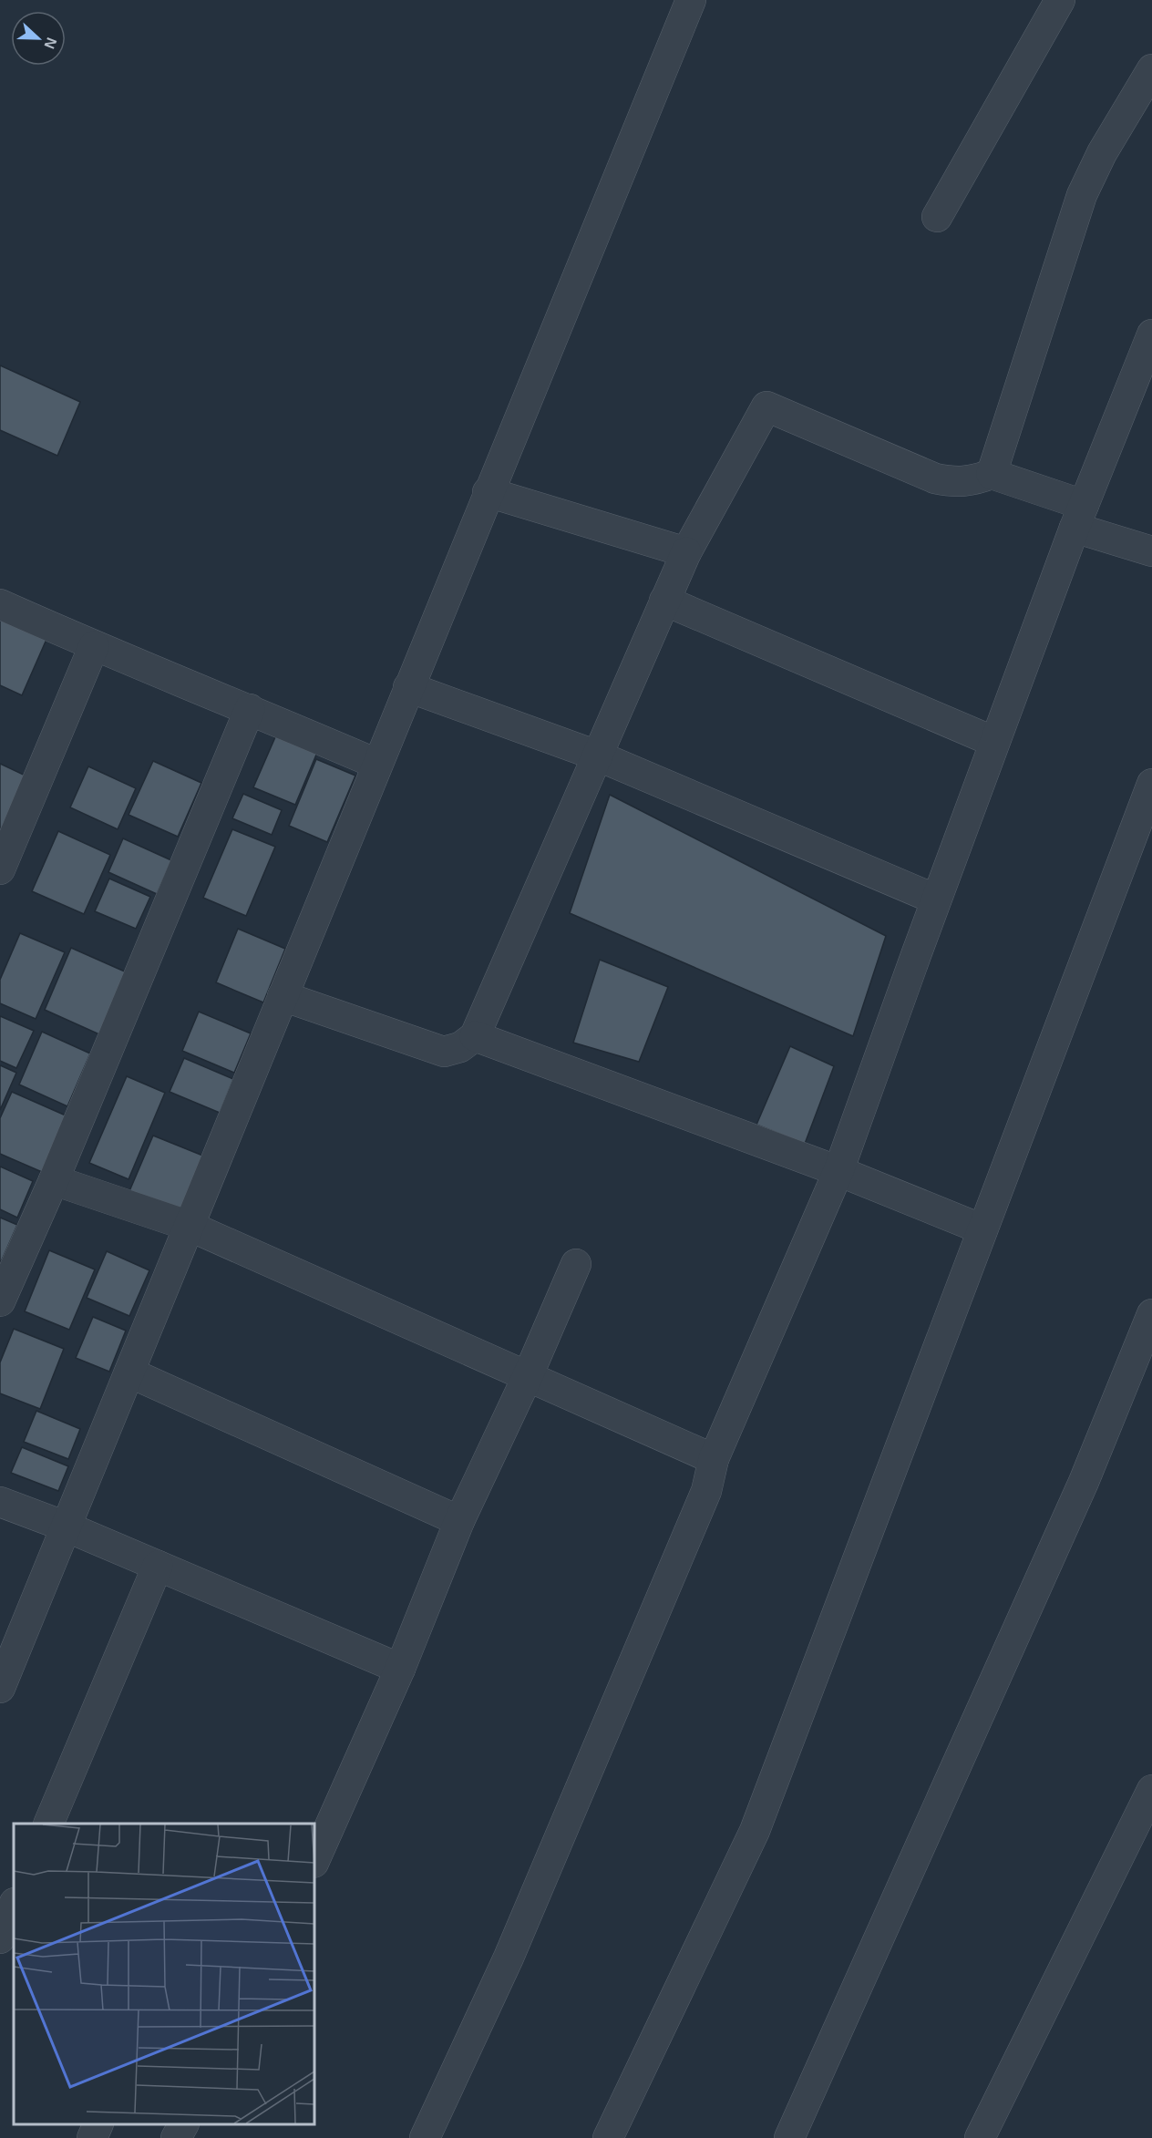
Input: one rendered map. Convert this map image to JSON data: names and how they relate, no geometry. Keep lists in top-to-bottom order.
{
  "north": "right"
}
